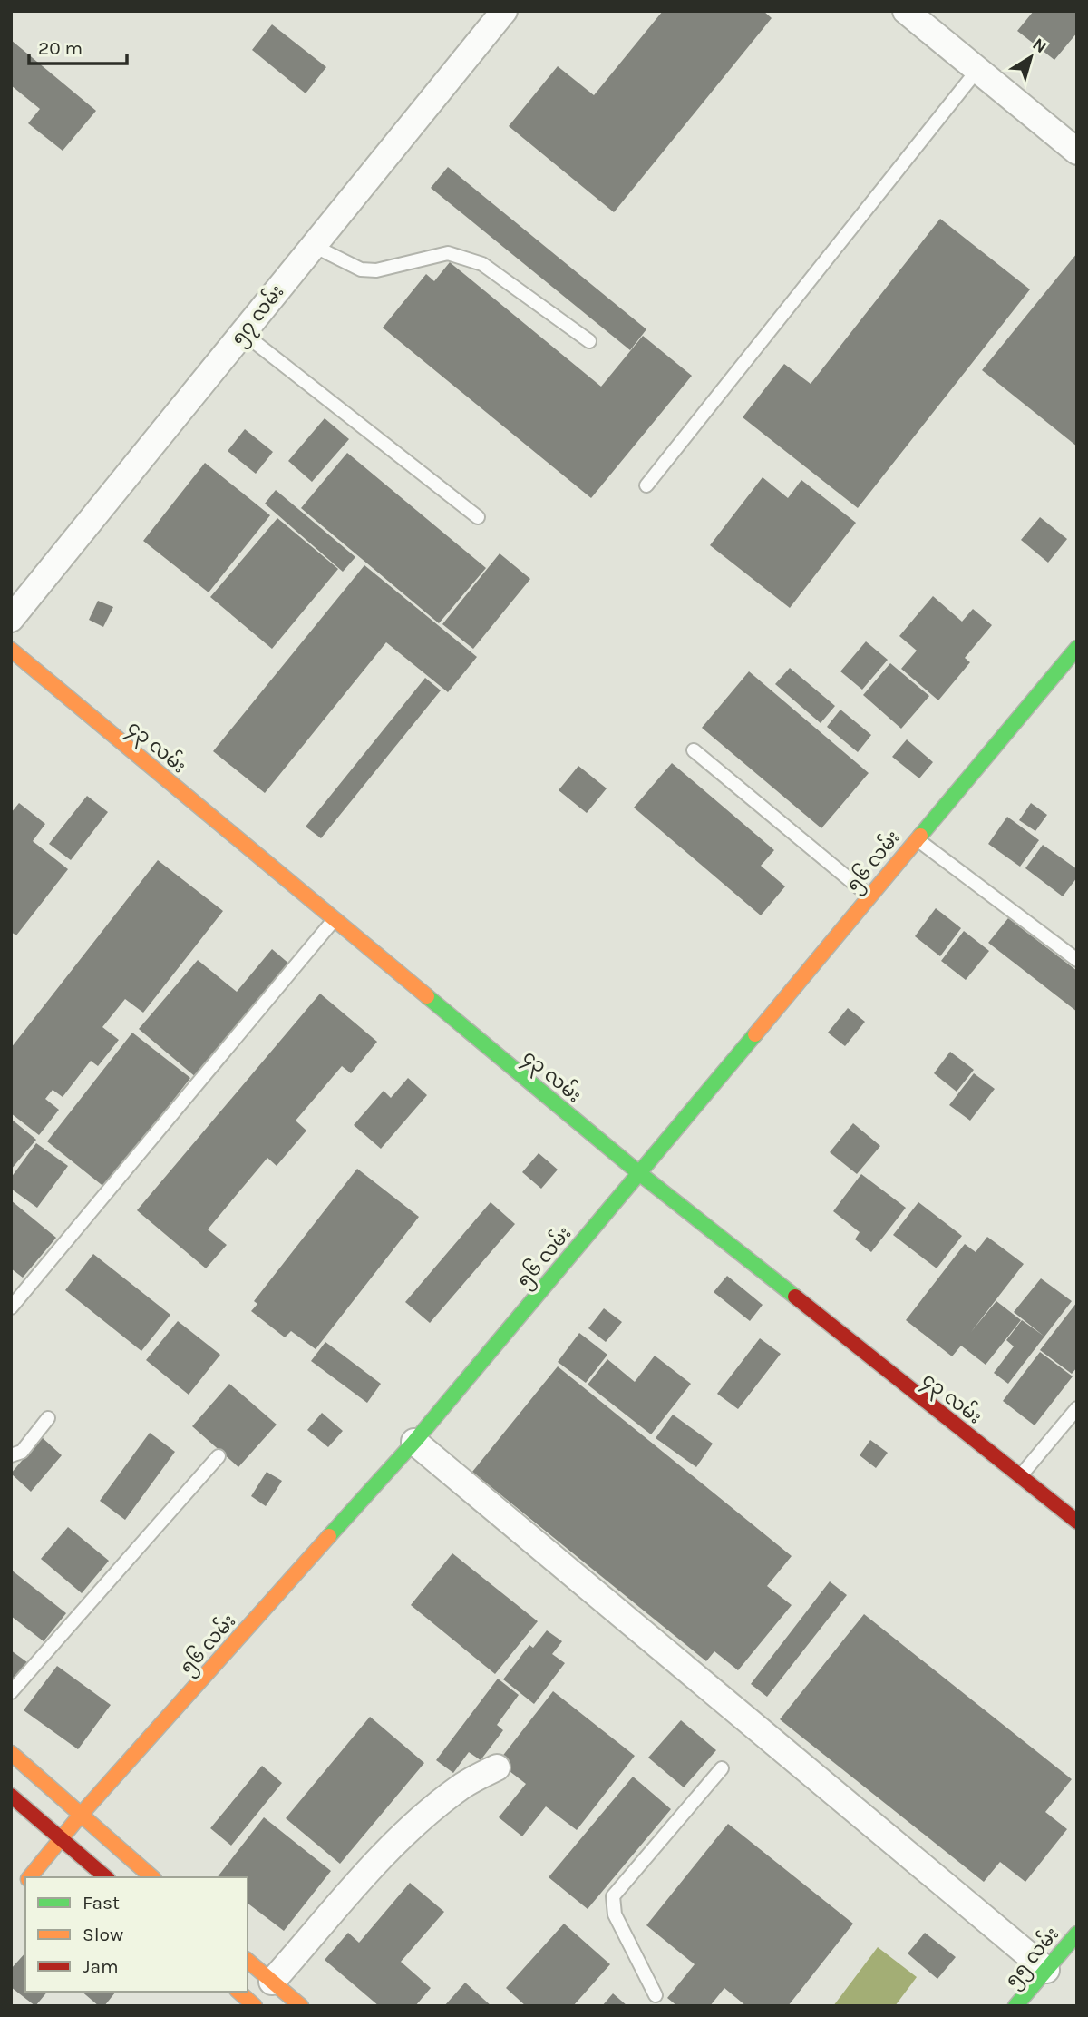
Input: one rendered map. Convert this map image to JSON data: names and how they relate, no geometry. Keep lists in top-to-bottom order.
{
  "streets": {
    "street": [
      "၅၇ လမ်း",
      "၄၃ လမ်း",
      "၅၆ လမ်း",
      "၅၅ လမ်း"
    ]
  },
  "crossings": [
    ["၄၃ လမ်း", "၅၆ လမ်း"]
  ],
  "legend": ["Fast", "Slow", "Jam"],
  "scale_bar": "20 m",
  "north": "top right"
}
